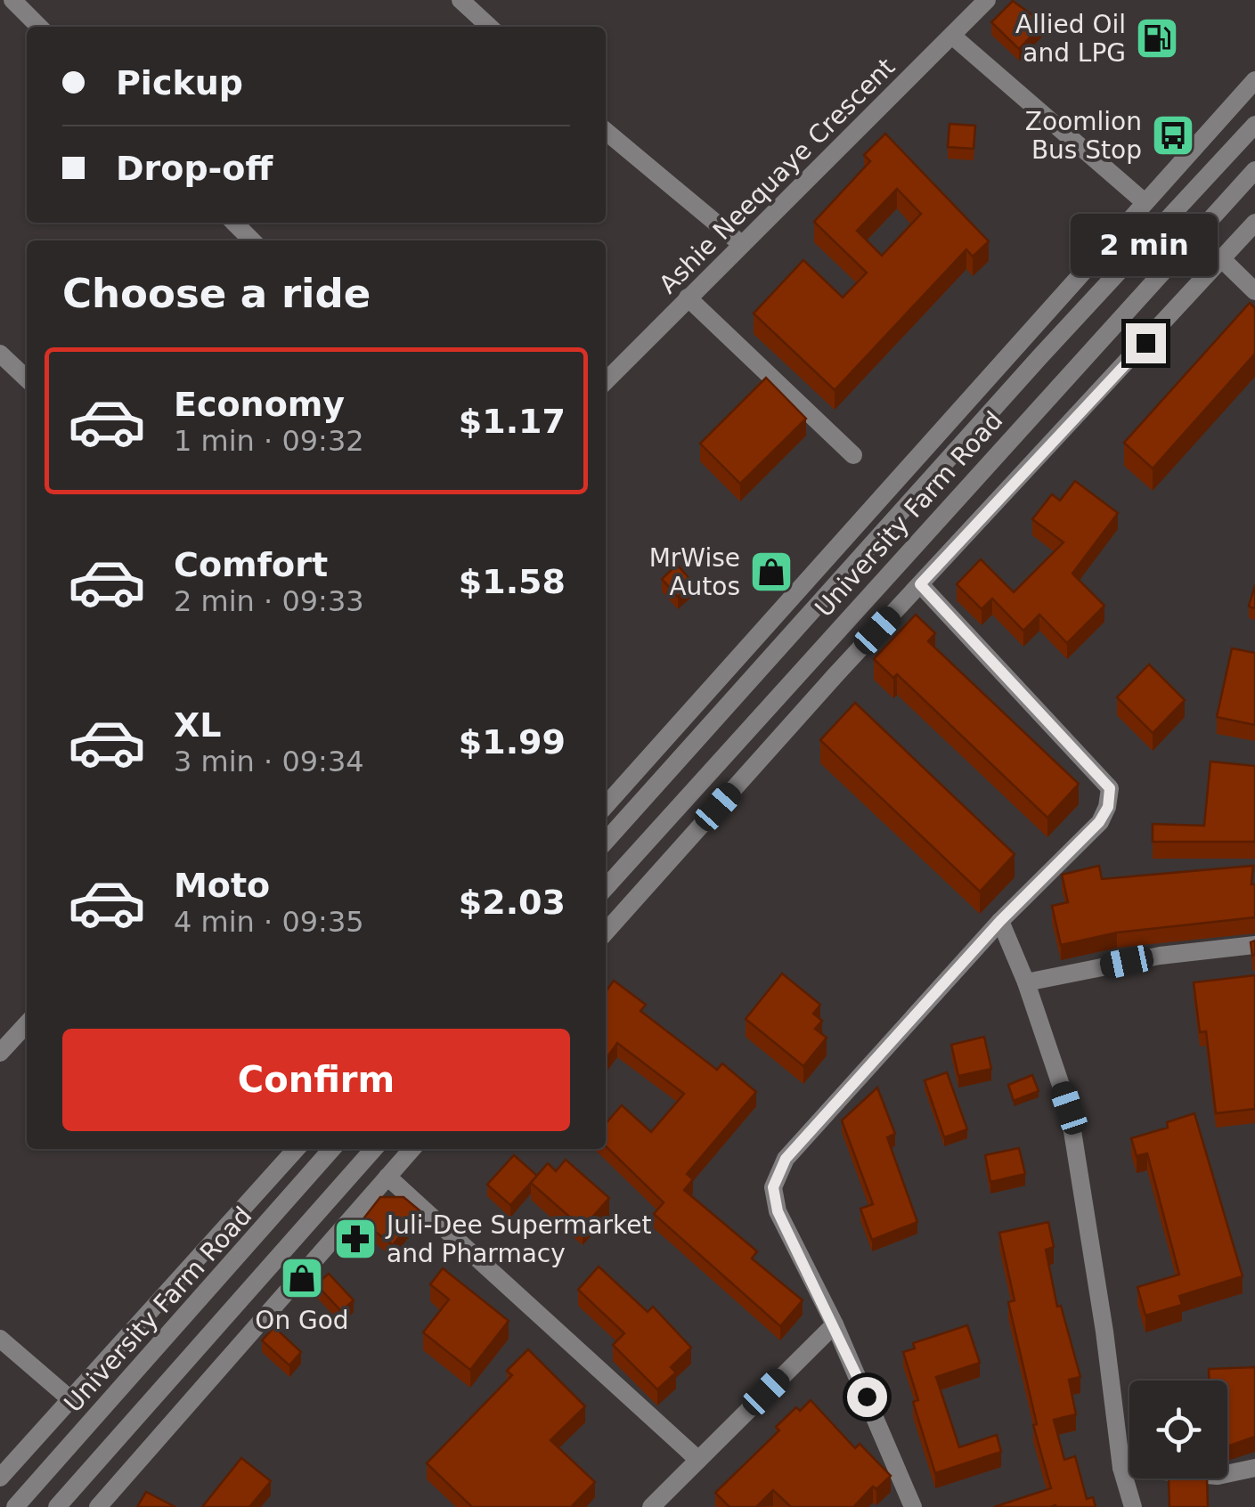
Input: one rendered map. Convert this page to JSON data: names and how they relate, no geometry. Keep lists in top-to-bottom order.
{
  "streets": {
    "street": ["Ashie Neequaye Crescent", "University Farm Road"]
  },
  "places": {
    "fuel station": ["Allied Oil and LPG"],
    "bus stop": ["Zoomlion Bus Stop"],
    "shop": ["MrWise Autos", "On God"],
    "pharmacy": ["Juli-Dee Supermarket and Pharmacy"]
  },
  "page": {
    "banner": ["Pickup", "Drop-off"],
    "bubble": "2 min",
    "heading": "Choose a ride",
    "list": [
      {
        "name": "Economy",
        "note": "1 min · 09:32",
        "value": "$1.17"
      },
      {
        "name": "Comfort",
        "note": "2 min · 09:33",
        "value": "$1.58"
      },
      {
        "name": "XL",
        "note": "3 min · 09:34",
        "value": "$1.99"
      },
      {
        "name": "Moto",
        "note": "4 min · 09:35",
        "value": "$2.03"
      }
    ],
    "buttons": "Confirm"
  }
}
